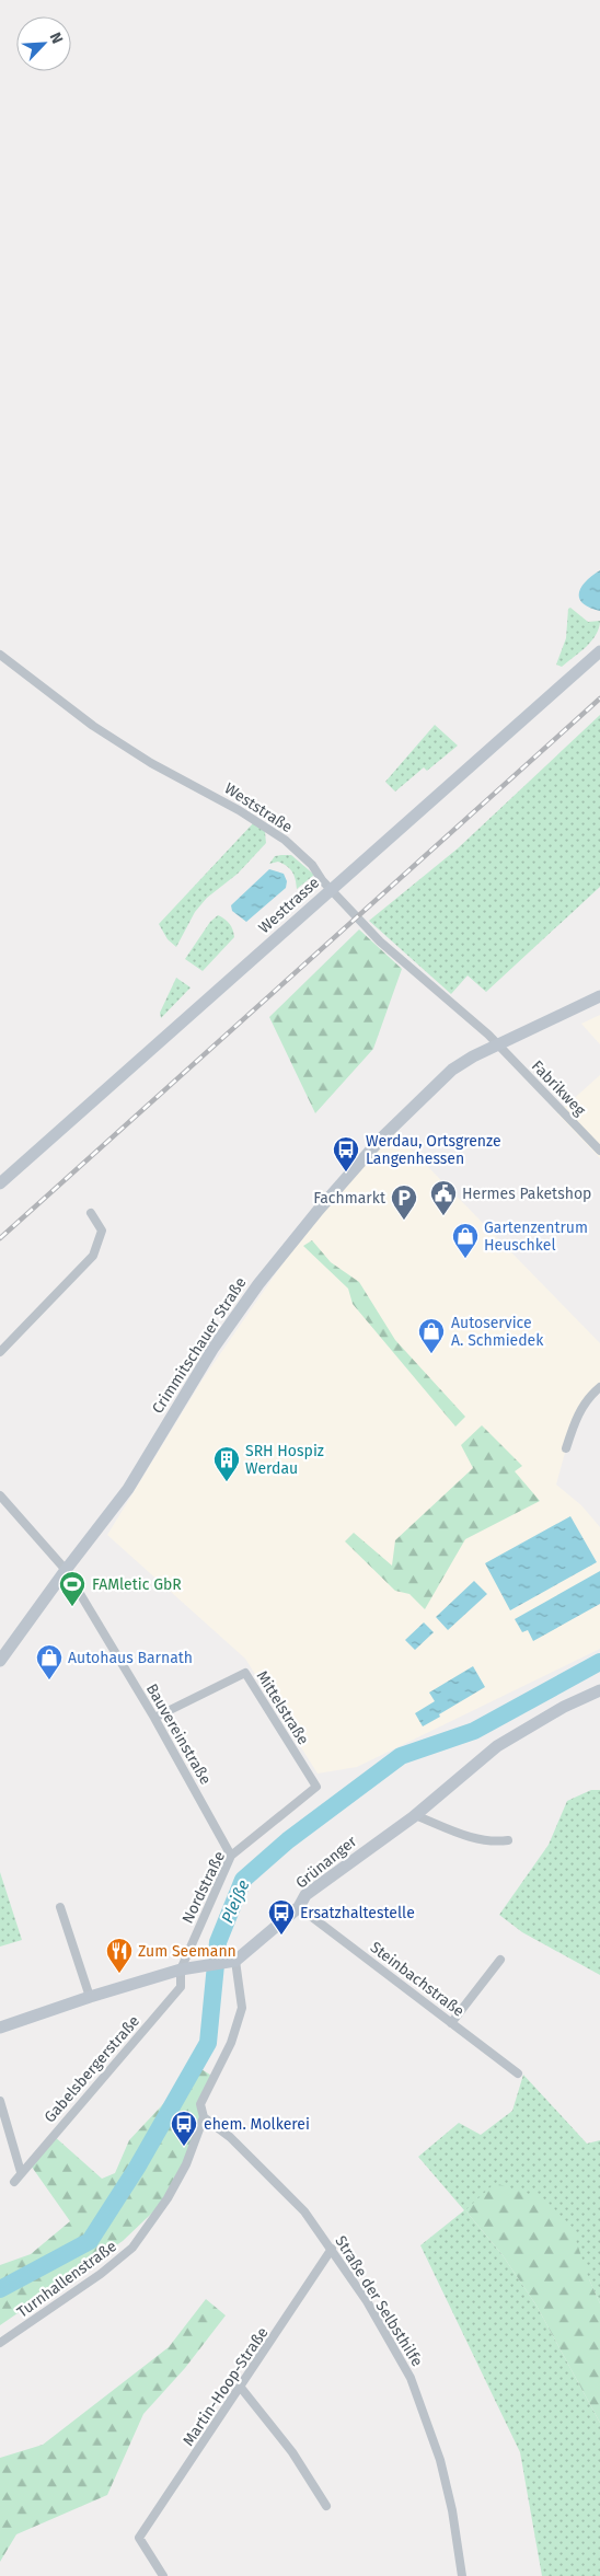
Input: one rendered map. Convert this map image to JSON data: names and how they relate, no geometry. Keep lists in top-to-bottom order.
{
  "streets": {
    "street": [
      "Weststraße",
      "Westtrasse",
      "Fabrikweg",
      "Crimmitschauer Straße",
      "Mittelstraße",
      "Bauvereinstraße",
      "Grünanger",
      "Nordstraße",
      "Steinbachstraße",
      "Gabelsbergerstraße",
      "Turnhallenstraße",
      "Straße der Selbsthilfe",
      "Martin-Hoop-Straße"
    ]
  },
  "crossings": [
    ["Weststraße", "Fabrikweg"],
    ["Weststraße", "Crimmitschauer Straße"],
    ["Fabrikweg", "Crimmitschauer Straße"],
    ["Crimmitschauer Straße", "Bauvereinstraße"],
    ["Mittelstraße", "Bauvereinstraße"],
    ["Mittelstraße", "Nordstraße"],
    ["Bauvereinstraße", "Nordstraße"],
    ["Grünanger", "Steinbachstraße"],
    ["Grünanger", "Turnhallenstraße"],
    ["Nordstraße", "Gabelsbergerstraße"],
    ["Turnhallenstraße", "Straße der Selbsthilfe"],
    ["Straße der Selbsthilfe", "Martin-Hoop-Straße"]
  ],
  "water": ["Pleiße"],
  "places": {
    "bus stop": ["Werdau, Ortsgrenze Langenhessen", "Ersatzhaltestelle", "ehem. Molkerei"],
    "public building": ["Hermes Paketshop"],
    "parking": ["Fachmarkt"],
    "shop": ["Gartenzentrum Heuschkel", "Autoservice A. Schmiedek", "Autohaus Barnath"],
    "building": ["SRH Hospiz Werdau"],
    "sports": ["FAMletic GbR"],
    "restaurant": ["Zum Seemann"]
  },
  "north": "top right"
}
